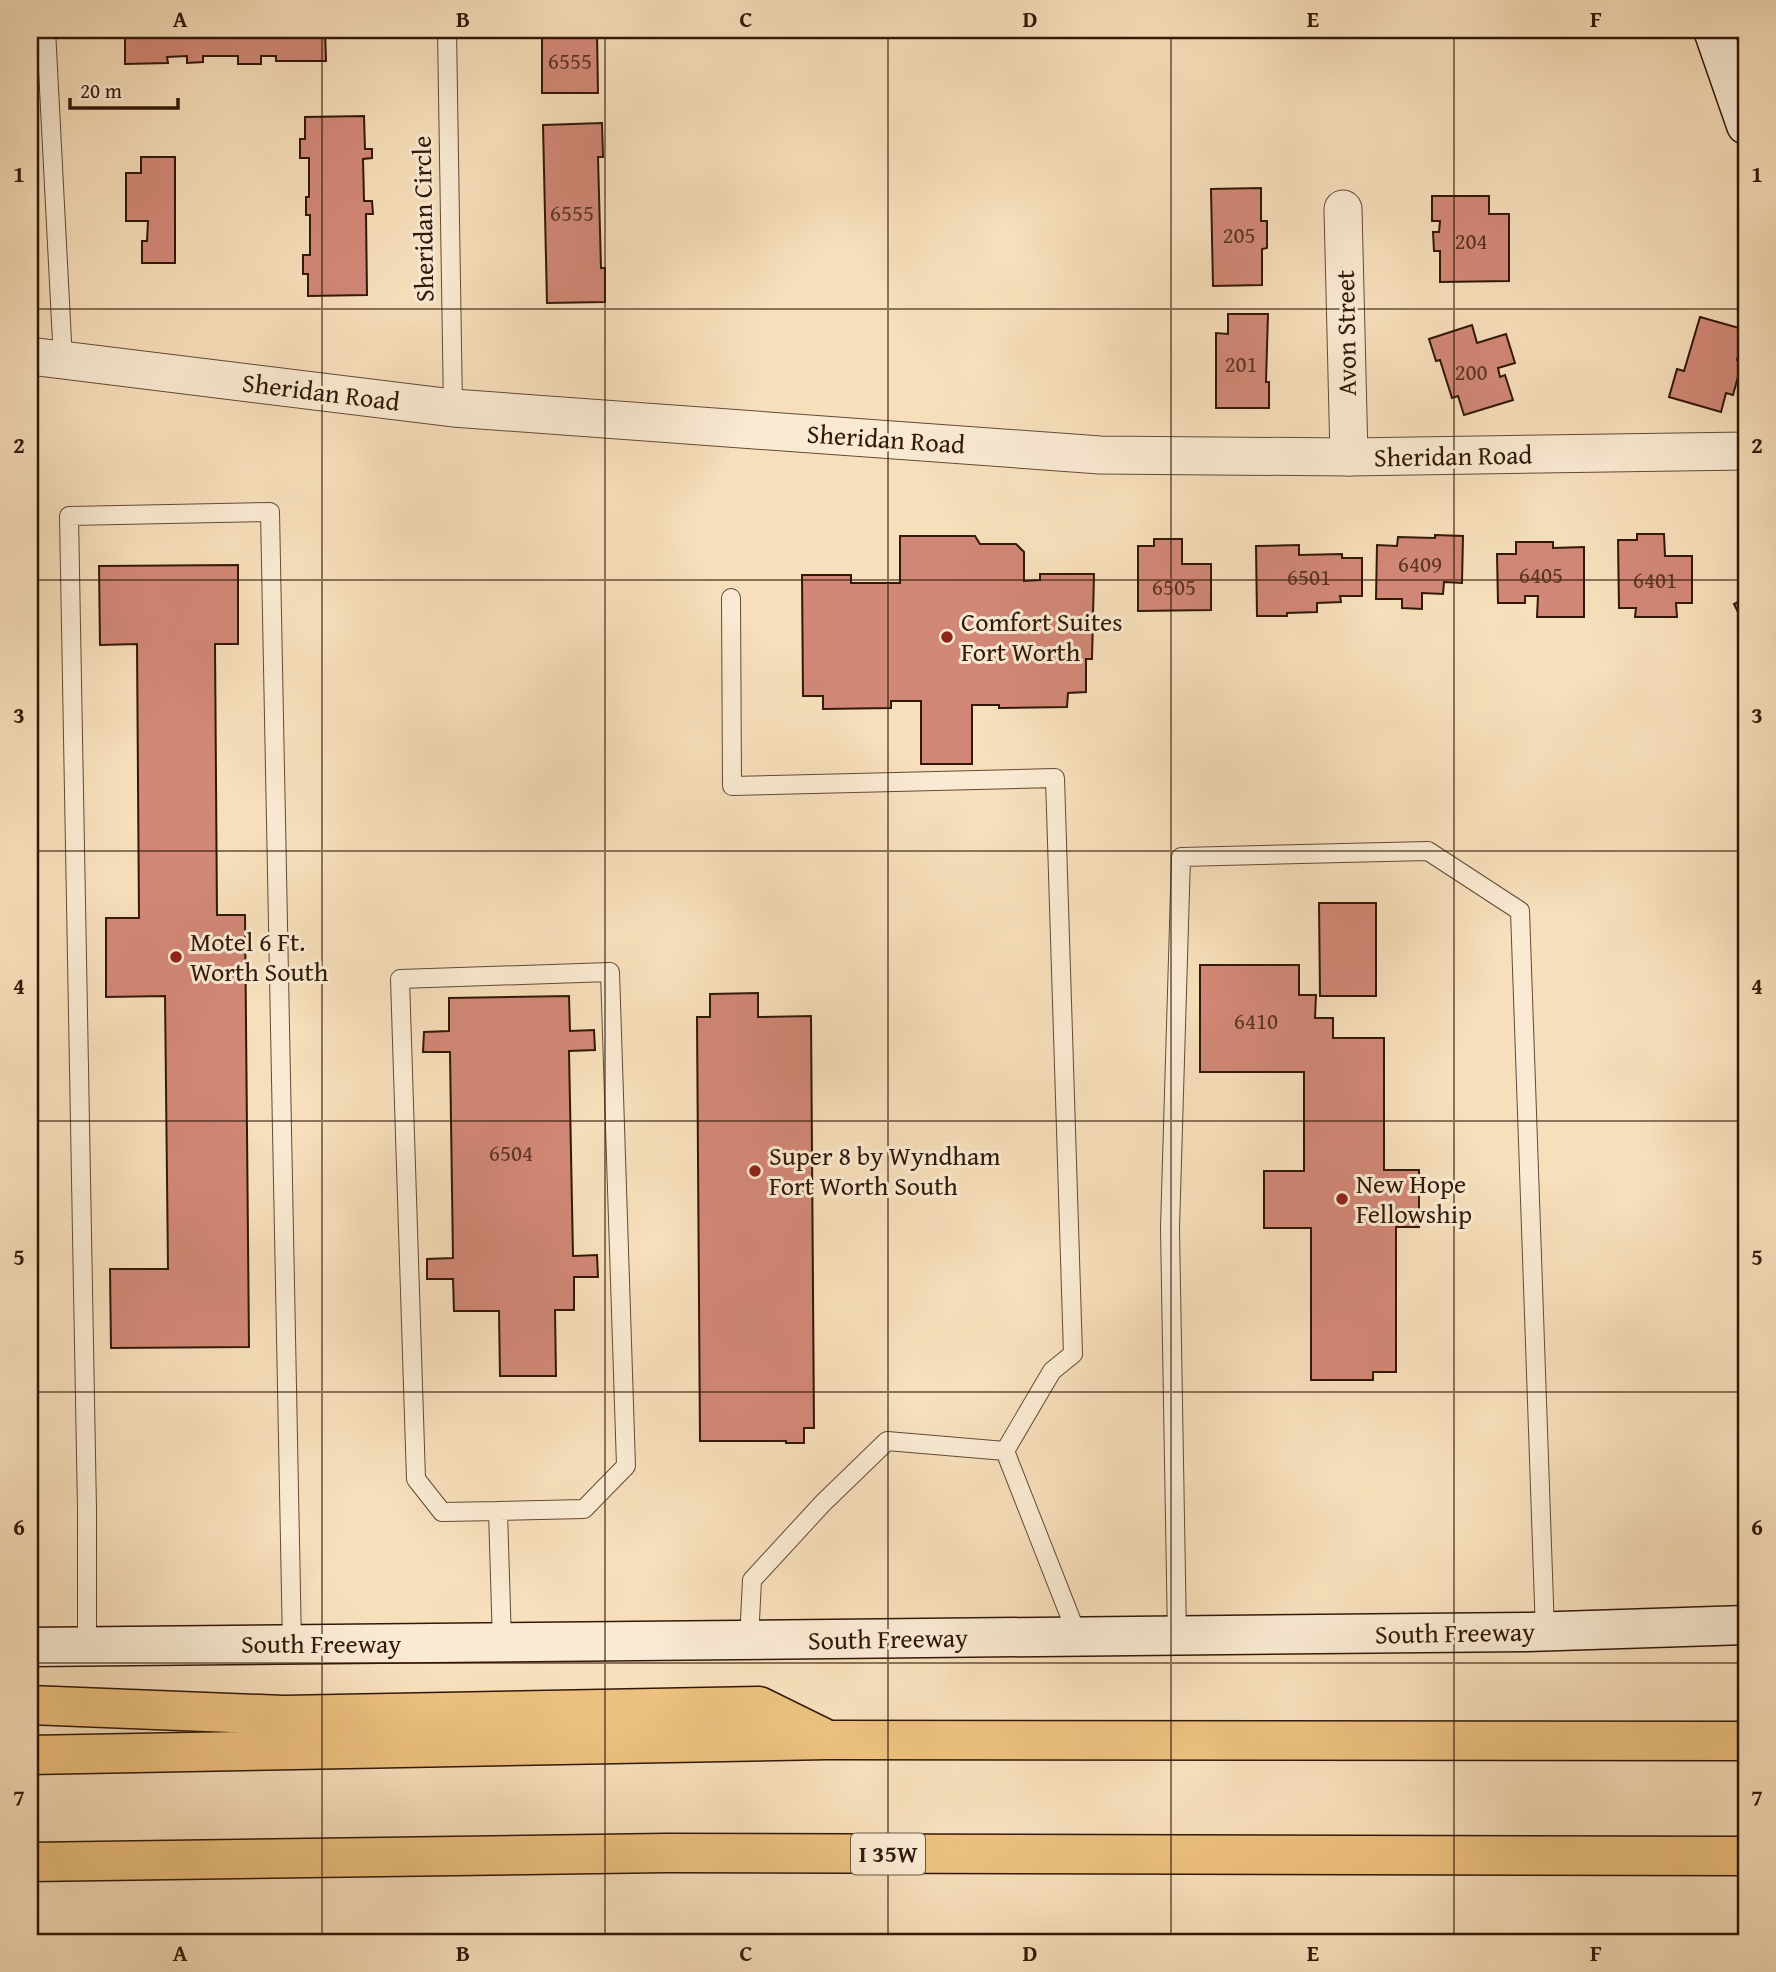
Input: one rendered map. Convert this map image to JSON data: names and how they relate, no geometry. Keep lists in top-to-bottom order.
{
  "streets": {
    "highway": ["I 35W"],
    "main road": ["South Freeway"],
    "street": ["Avon Street", "Sheridan Road"],
    "lane": ["Sheridan Circle"]
  },
  "crossings": [
    ["Sheridan Circle", "Sheridan Road"],
    ["Avon Street", "Sheridan Road"]
  ],
  "places": [
    "Comfort Suites Fort Worth",
    "Motel 6 Ft. Worth South",
    "Super 8 by Wyndham Fort Worth South",
    "New Hope Fellowship"
  ],
  "house_numbers": [
    "6555",
    "6555",
    "205",
    "204",
    "201",
    "200",
    "6409",
    "6405",
    "6501",
    "6401",
    "6505",
    "6410",
    "6504"
  ],
  "scale_bar": "20 m",
  "grid": {
    "columns": [
      "A",
      "B",
      "C",
      "D",
      "E",
      "F"
    ],
    "rows": [
      "1",
      "2",
      "3",
      "4",
      "5",
      "6",
      "7"
    ]
  }
}
